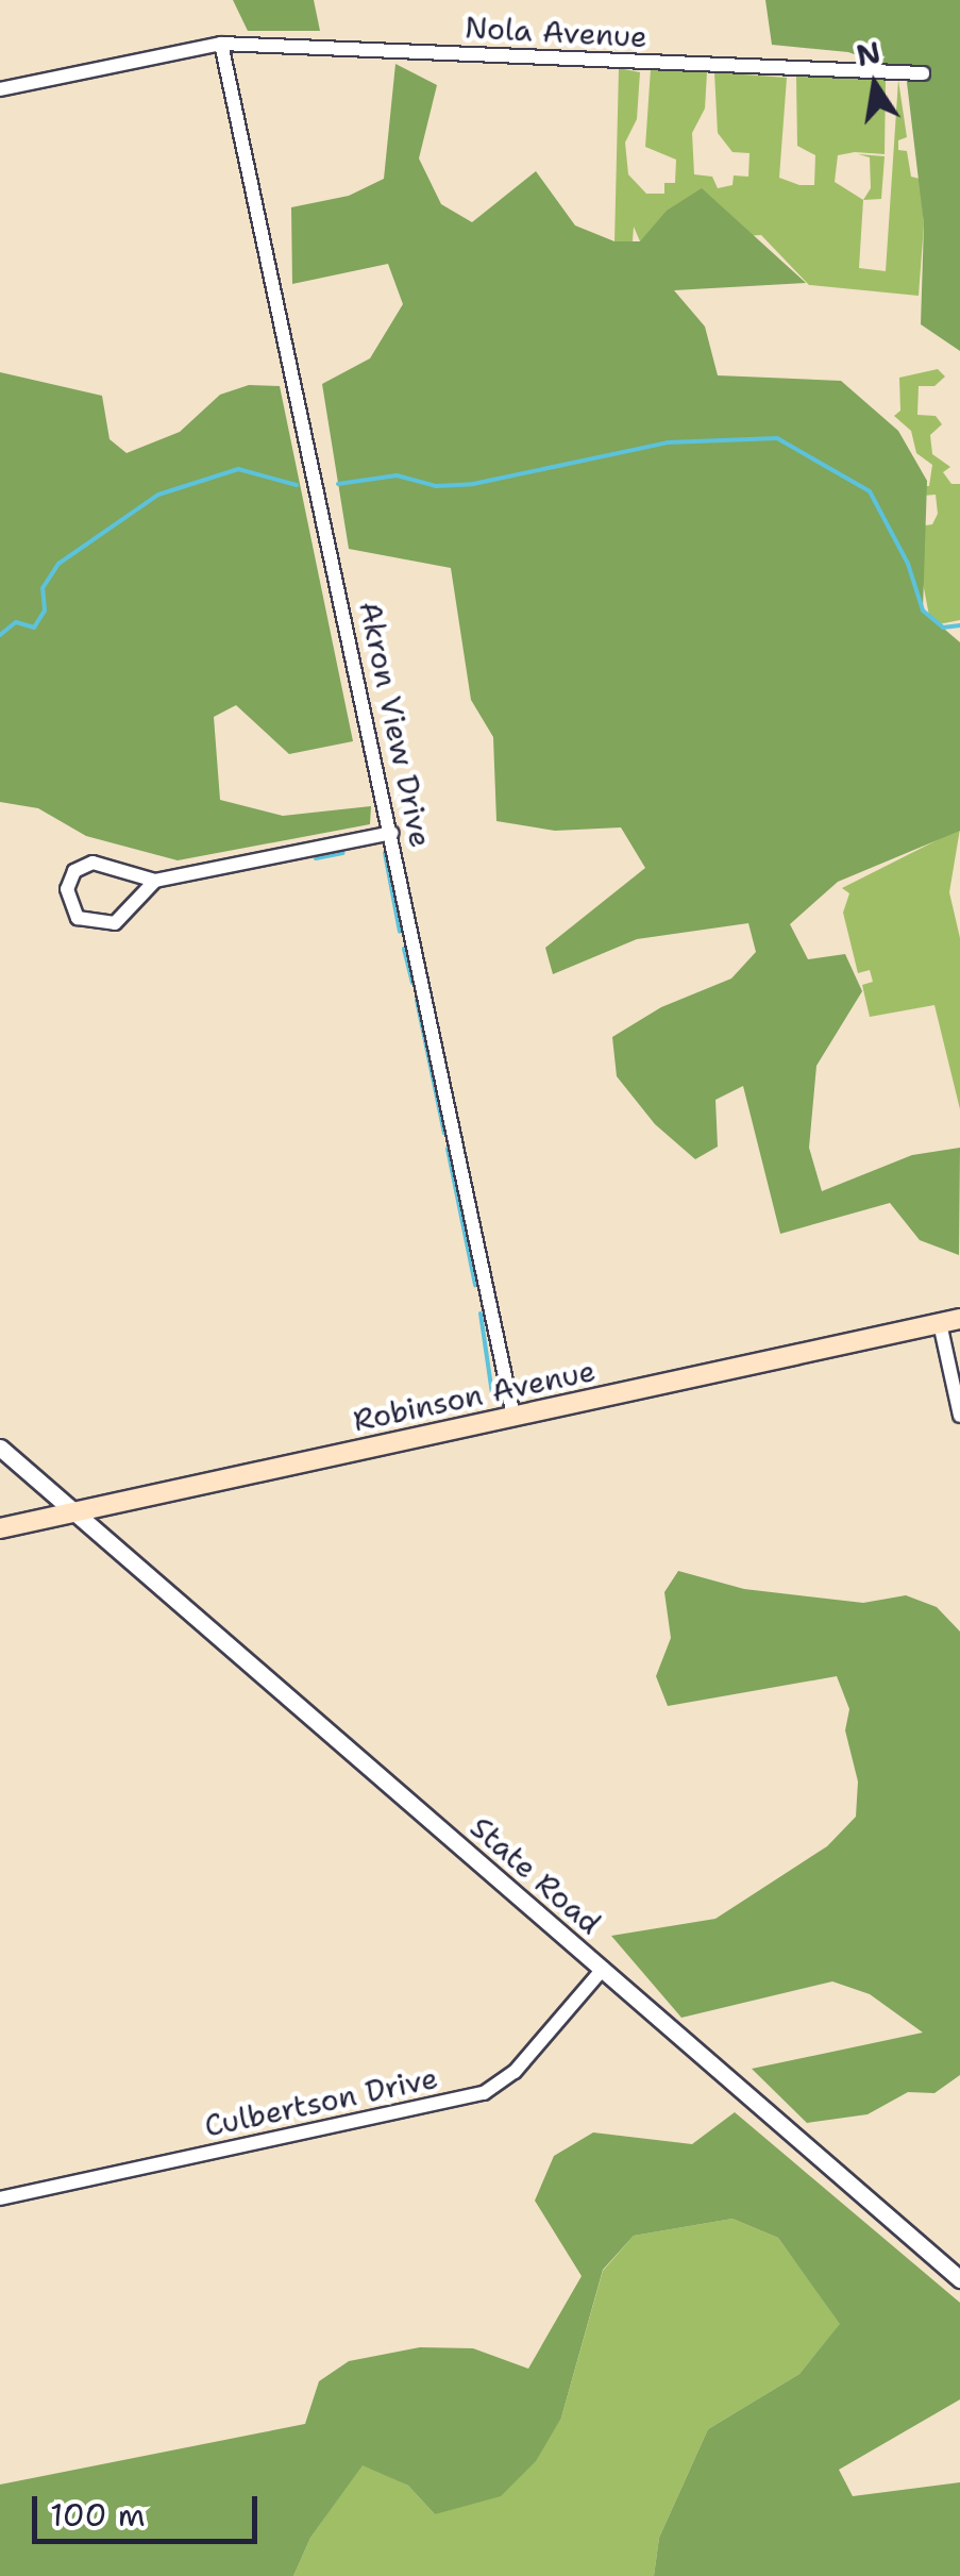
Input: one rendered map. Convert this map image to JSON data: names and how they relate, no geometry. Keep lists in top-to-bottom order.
{
  "streets": {
    "main road": ["Robinson Avenue"],
    "street": [
      "Nola Avenue",
      "Akron View Drive",
      "State Road",
      "Culbertson Drive"
    ]
  },
  "crossings": [
    ["Nola Avenue", "Akron View Drive"],
    ["Akron View Drive", "Robinson Avenue"],
    ["Robinson Avenue", "State Road"],
    ["State Road", "Culbertson Drive"]
  ],
  "scale_bar": "100 m",
  "north": "top"
}
